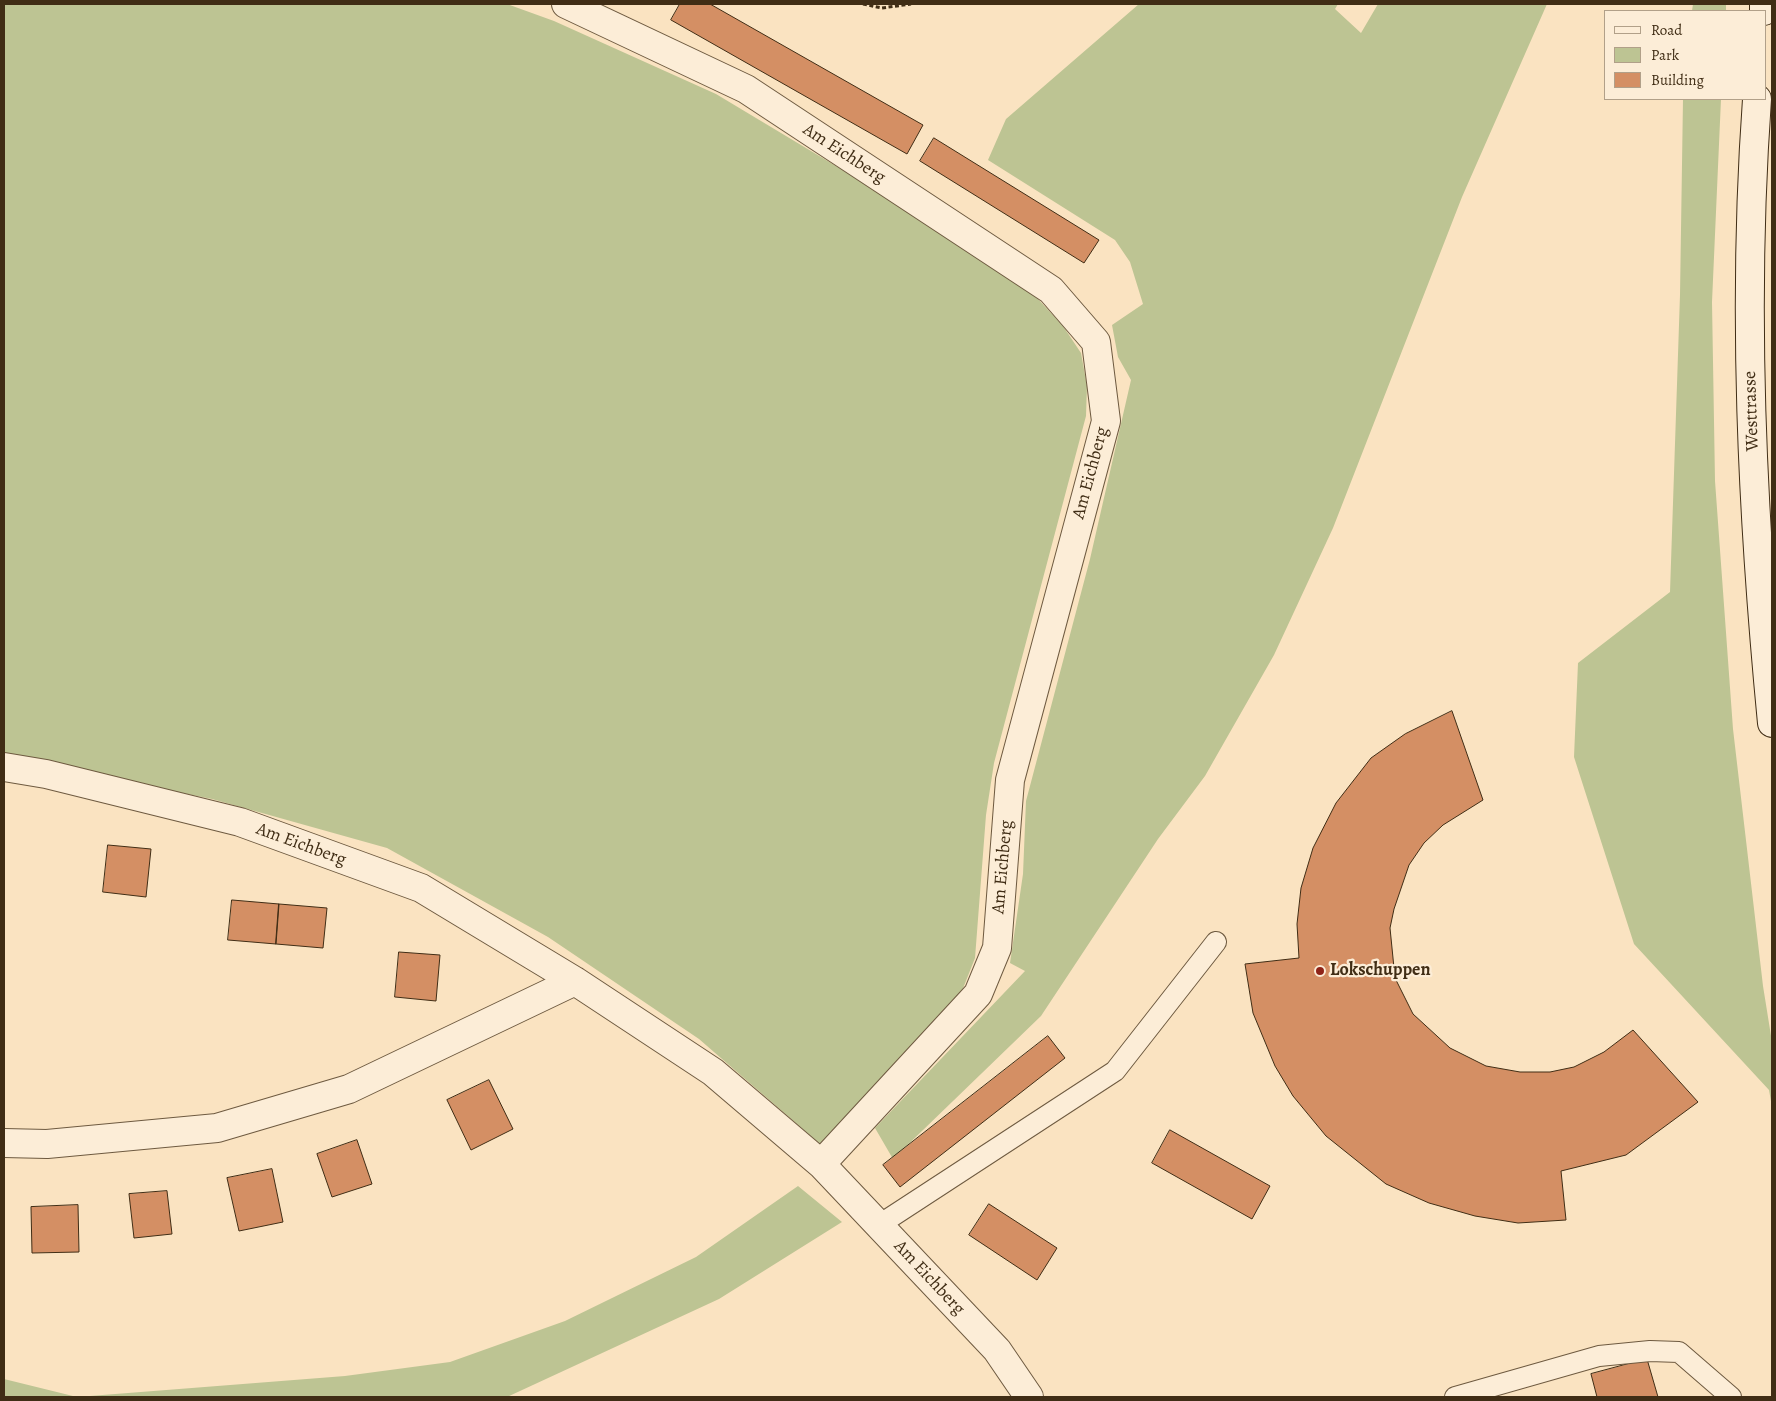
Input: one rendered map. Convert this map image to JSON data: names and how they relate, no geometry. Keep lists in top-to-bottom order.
{
  "streets": {
    "street": ["Am Eichberg", "Westtrasse"]
  },
  "places": ["Lokschuppen"],
  "legend": ["Road", "Park", "Building"]
}
